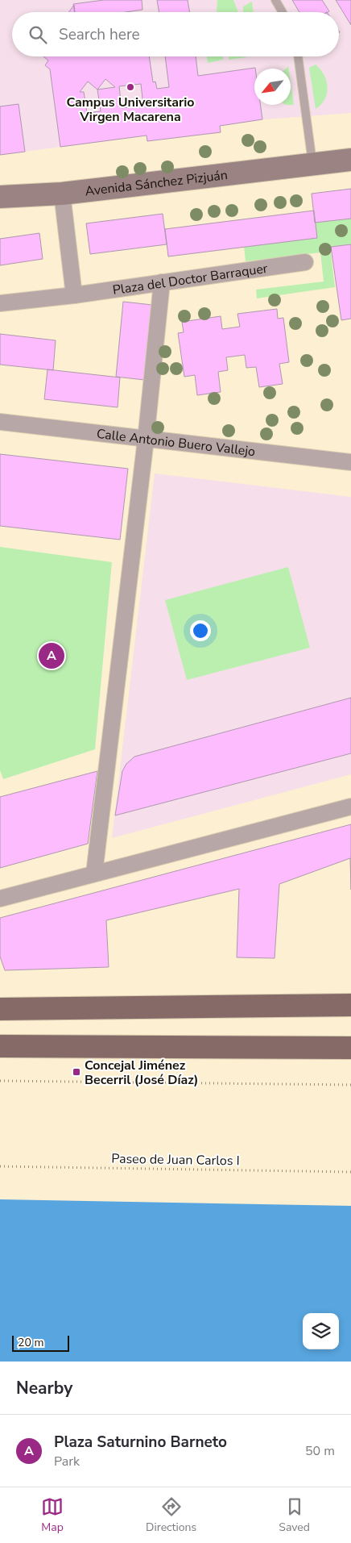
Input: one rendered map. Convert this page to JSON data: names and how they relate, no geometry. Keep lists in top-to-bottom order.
{
  "streets": {
    "street": ["Avenida Sánchez Pizjuán", "Plaza del Doctor Barraquer", "Calle Antonio Buero Vallejo"],
    "path": ["Paseo de Juan Carlos I"]
  },
  "places": {
    "other": ["Campus Universitario Virgen Macarena"],
    "transit": ["Concejal Jiménez Becerril (José Díaz)"]
  },
  "scale_bar": "20 m",
  "north": "bottom left",
  "page": {
    "search": "Search here",
    "pins": "A",
    "scale": "20 m",
    "heading": "Nearby",
    "list": [
      {
        "mark": "A",
        "name": "Plaza Saturnino Barneto",
        "note": "Park",
        "value": "50 m"
      }
    ],
    "nav": ["Map", "Directions", "Saved"]
  }
}
